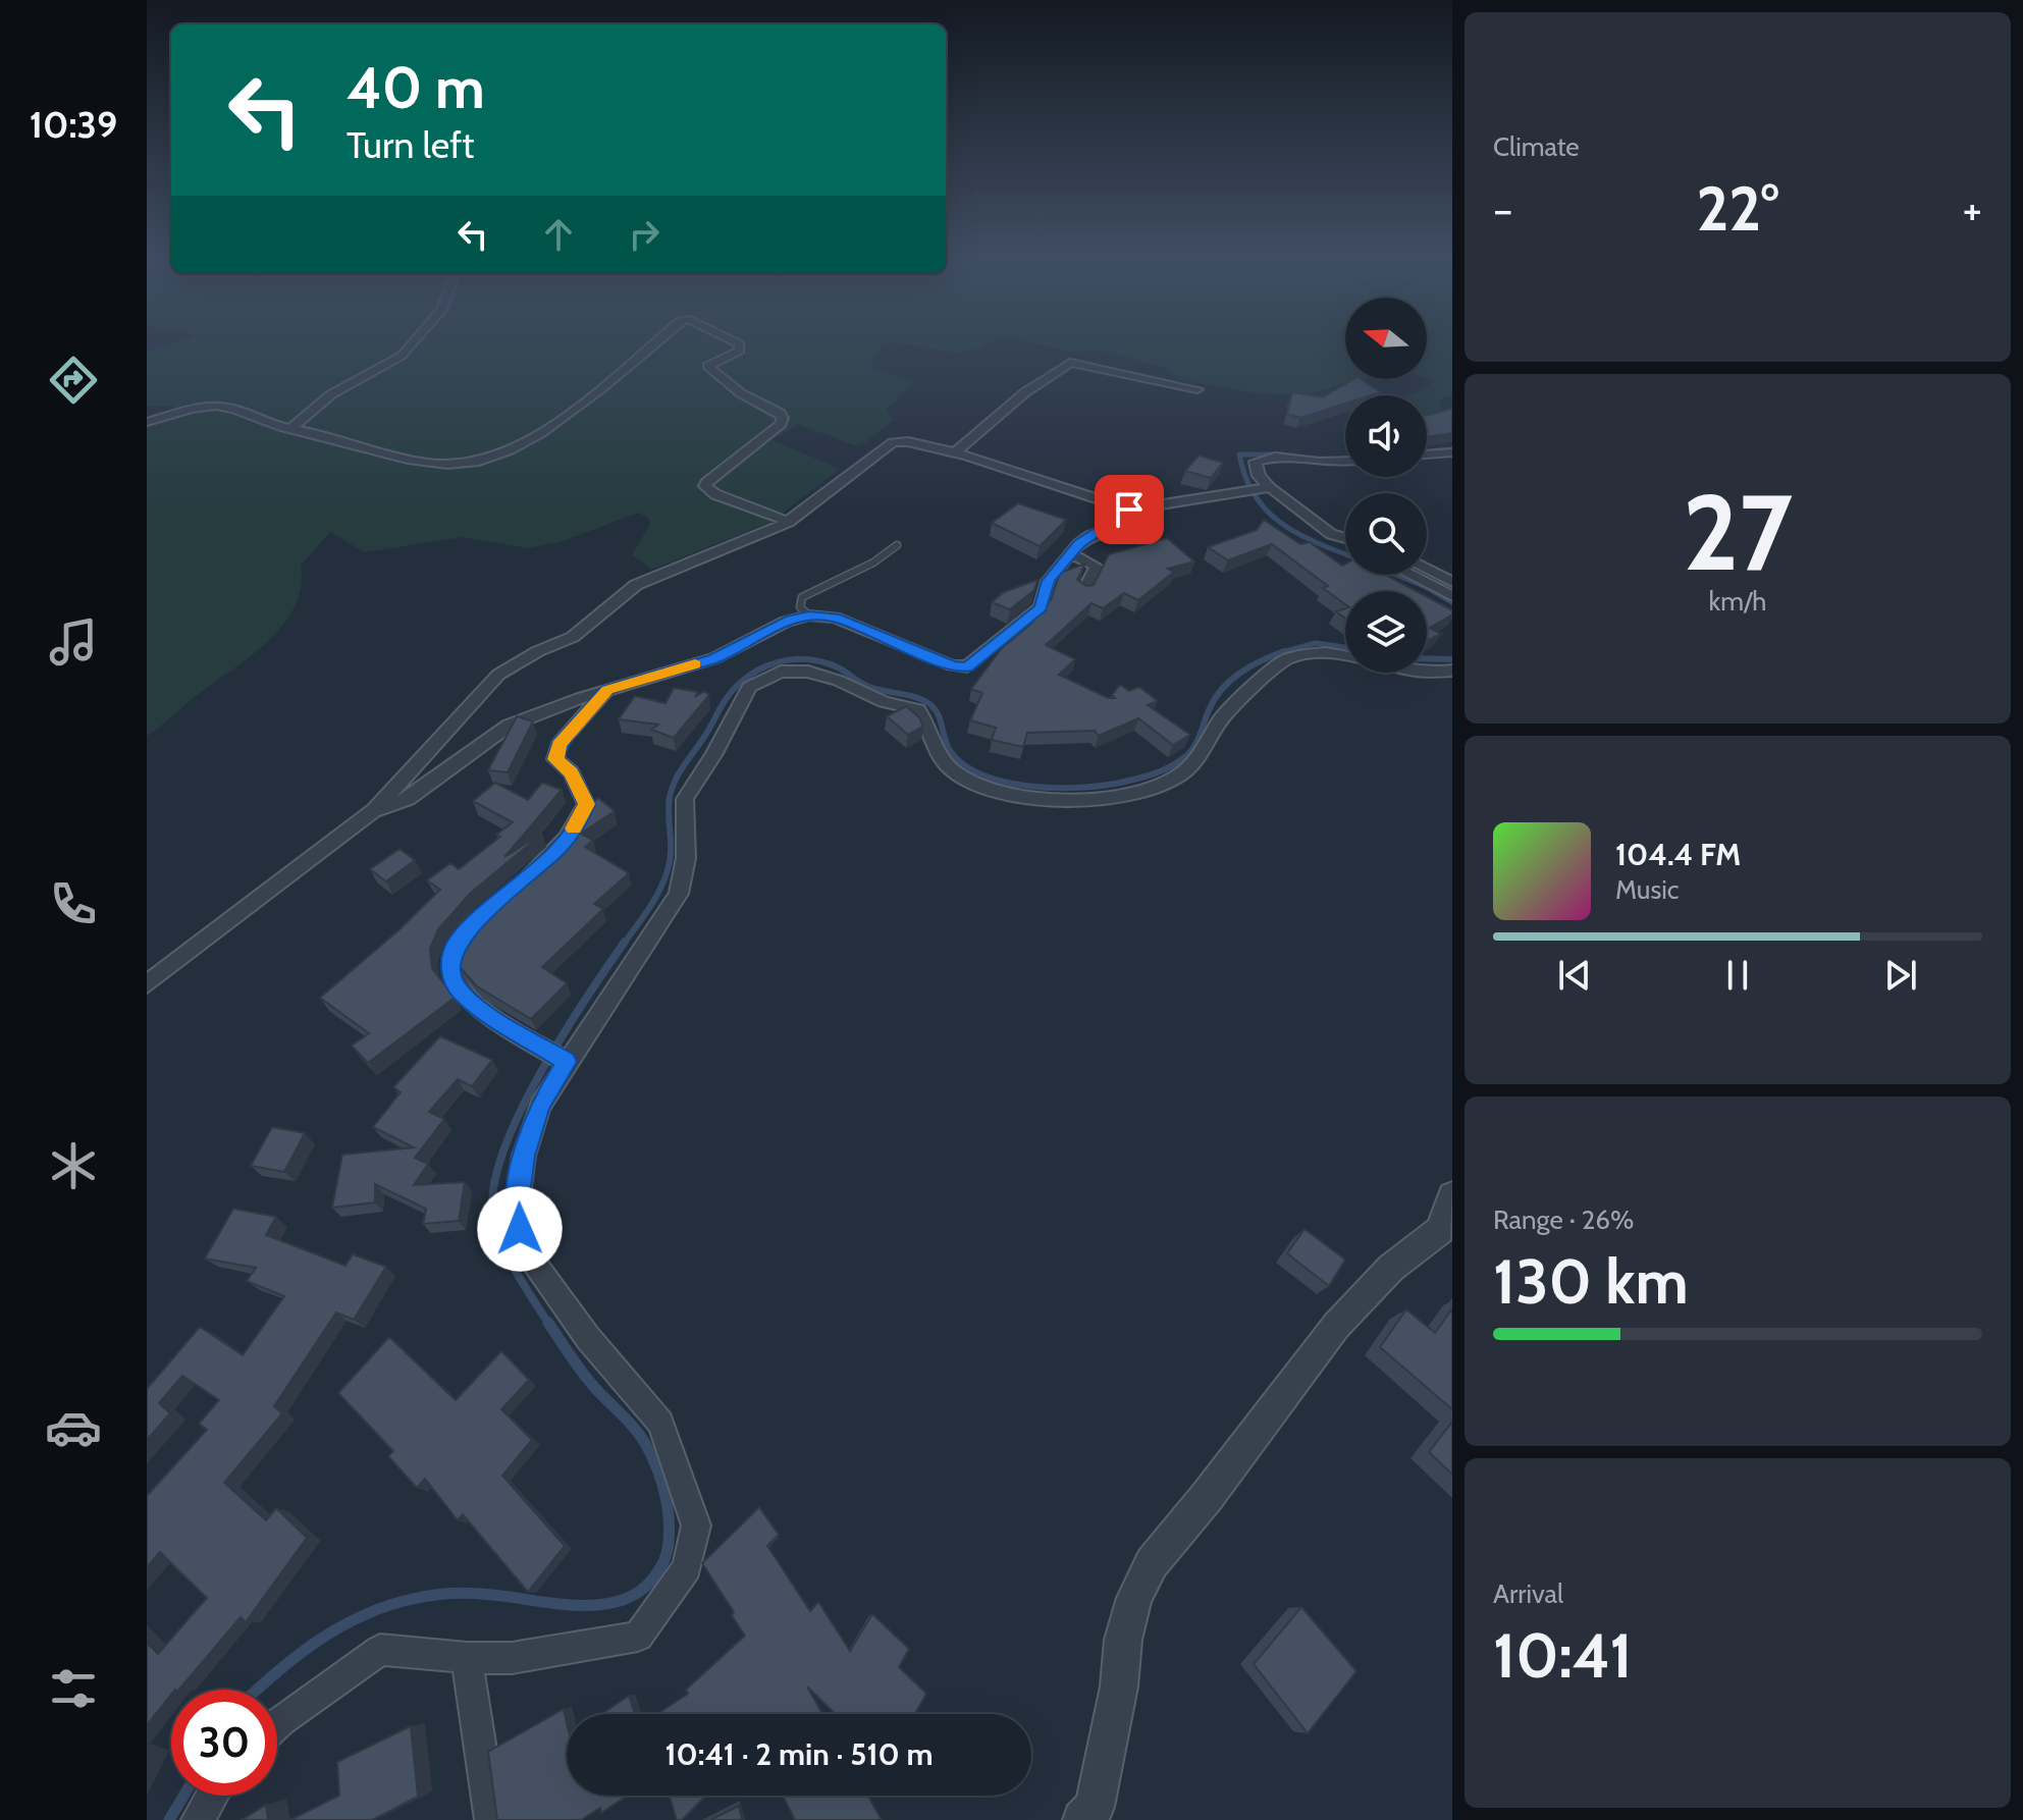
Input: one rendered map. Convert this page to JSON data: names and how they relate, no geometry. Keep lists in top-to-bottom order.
{
  "north": "left",
  "page": {
    "tabs": "10:39",
    "tile": [
      "Climate",
      ["27", "km/h"],
      ["Range · 26%", "130 km"],
      ["Arrival", "10:41"]
    ],
    "turn": ["40 m", "Turn left"],
    "heat": ["−", "22°", "+"],
    "song": ["104.4 FM", "Music"],
    "limit": "30",
    "trip": "10:41 · 2 min · 510 m"
  }
}
